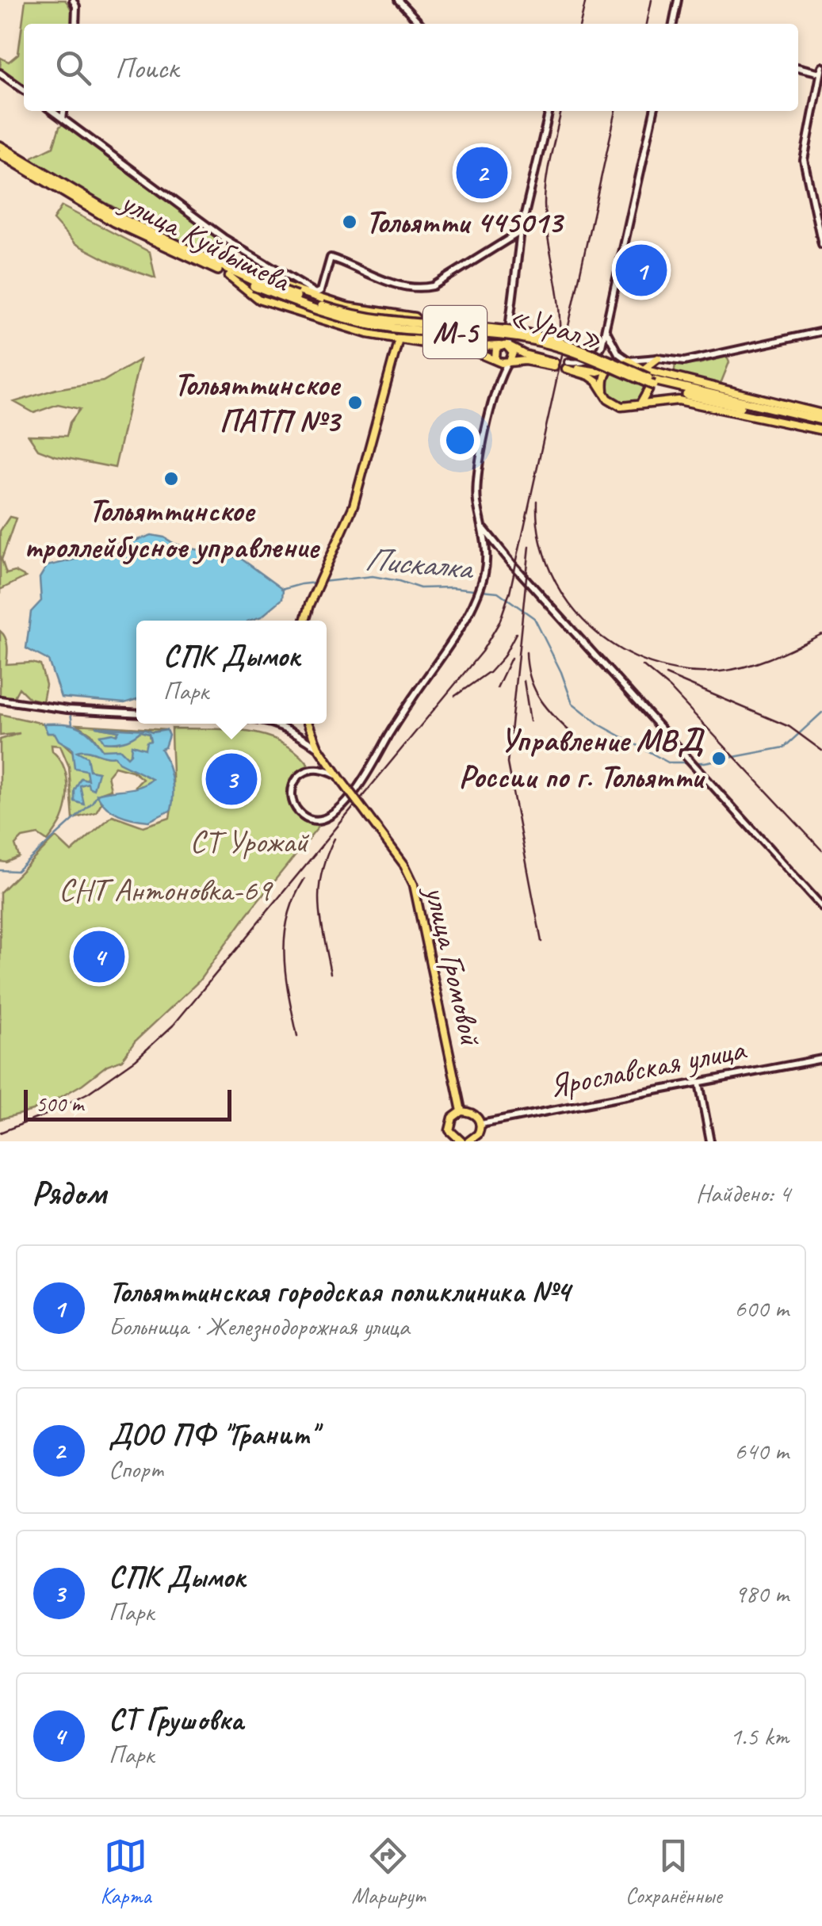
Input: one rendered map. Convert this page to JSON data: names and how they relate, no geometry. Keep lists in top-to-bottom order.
{
  "streets": {
    "highway": ["улица Куйбышева", "«Урал»", "М-5"],
    "main road": ["улица Громовой", "Ярославская улица"]
  },
  "crossings": [
    ["улица Куйбышева", "«Урал»"]
  ],
  "water": ["Пискалка"],
  "parks": ["СТ Урожай", "СНТ Антоновка-69"],
  "places": [
    "Тольятти 445013",
    "Тольяттинское ПАТП №3",
    "Тольяттинское троллейбусное управление",
    "Управление МВД России по г. Тольятти"
  ],
  "scale_bar": "500 m",
  "page": {
    "search": "Поиск",
    "pins": [
      "2",
      "1",
      "3",
      "4"
    ],
    "popup": ["СПК Дымок", "Парк"],
    "scale": "500 m",
    "heading": ["Рядом", "Найдено: 4"],
    "list": [
      {
        "mark": "1",
        "name": "Тольяттинская городская поликлиника №4",
        "note": "Больница · Железнодорожная улица",
        "value": "600 m"
      },
      {
        "mark": "2",
        "name": "ДОО ПФ \"Гранит\"",
        "note": "Спорт",
        "value": "640 m"
      },
      {
        "mark": "3",
        "name": "СПК Дымок",
        "note": "Парк",
        "value": "980 m"
      },
      {
        "mark": "4",
        "name": "СТ Грушовка",
        "note": "Парк",
        "value": "1.5 km"
      }
    ],
    "nav": ["Карта", "Маршрут", "Сохранённые"]
  }
}
